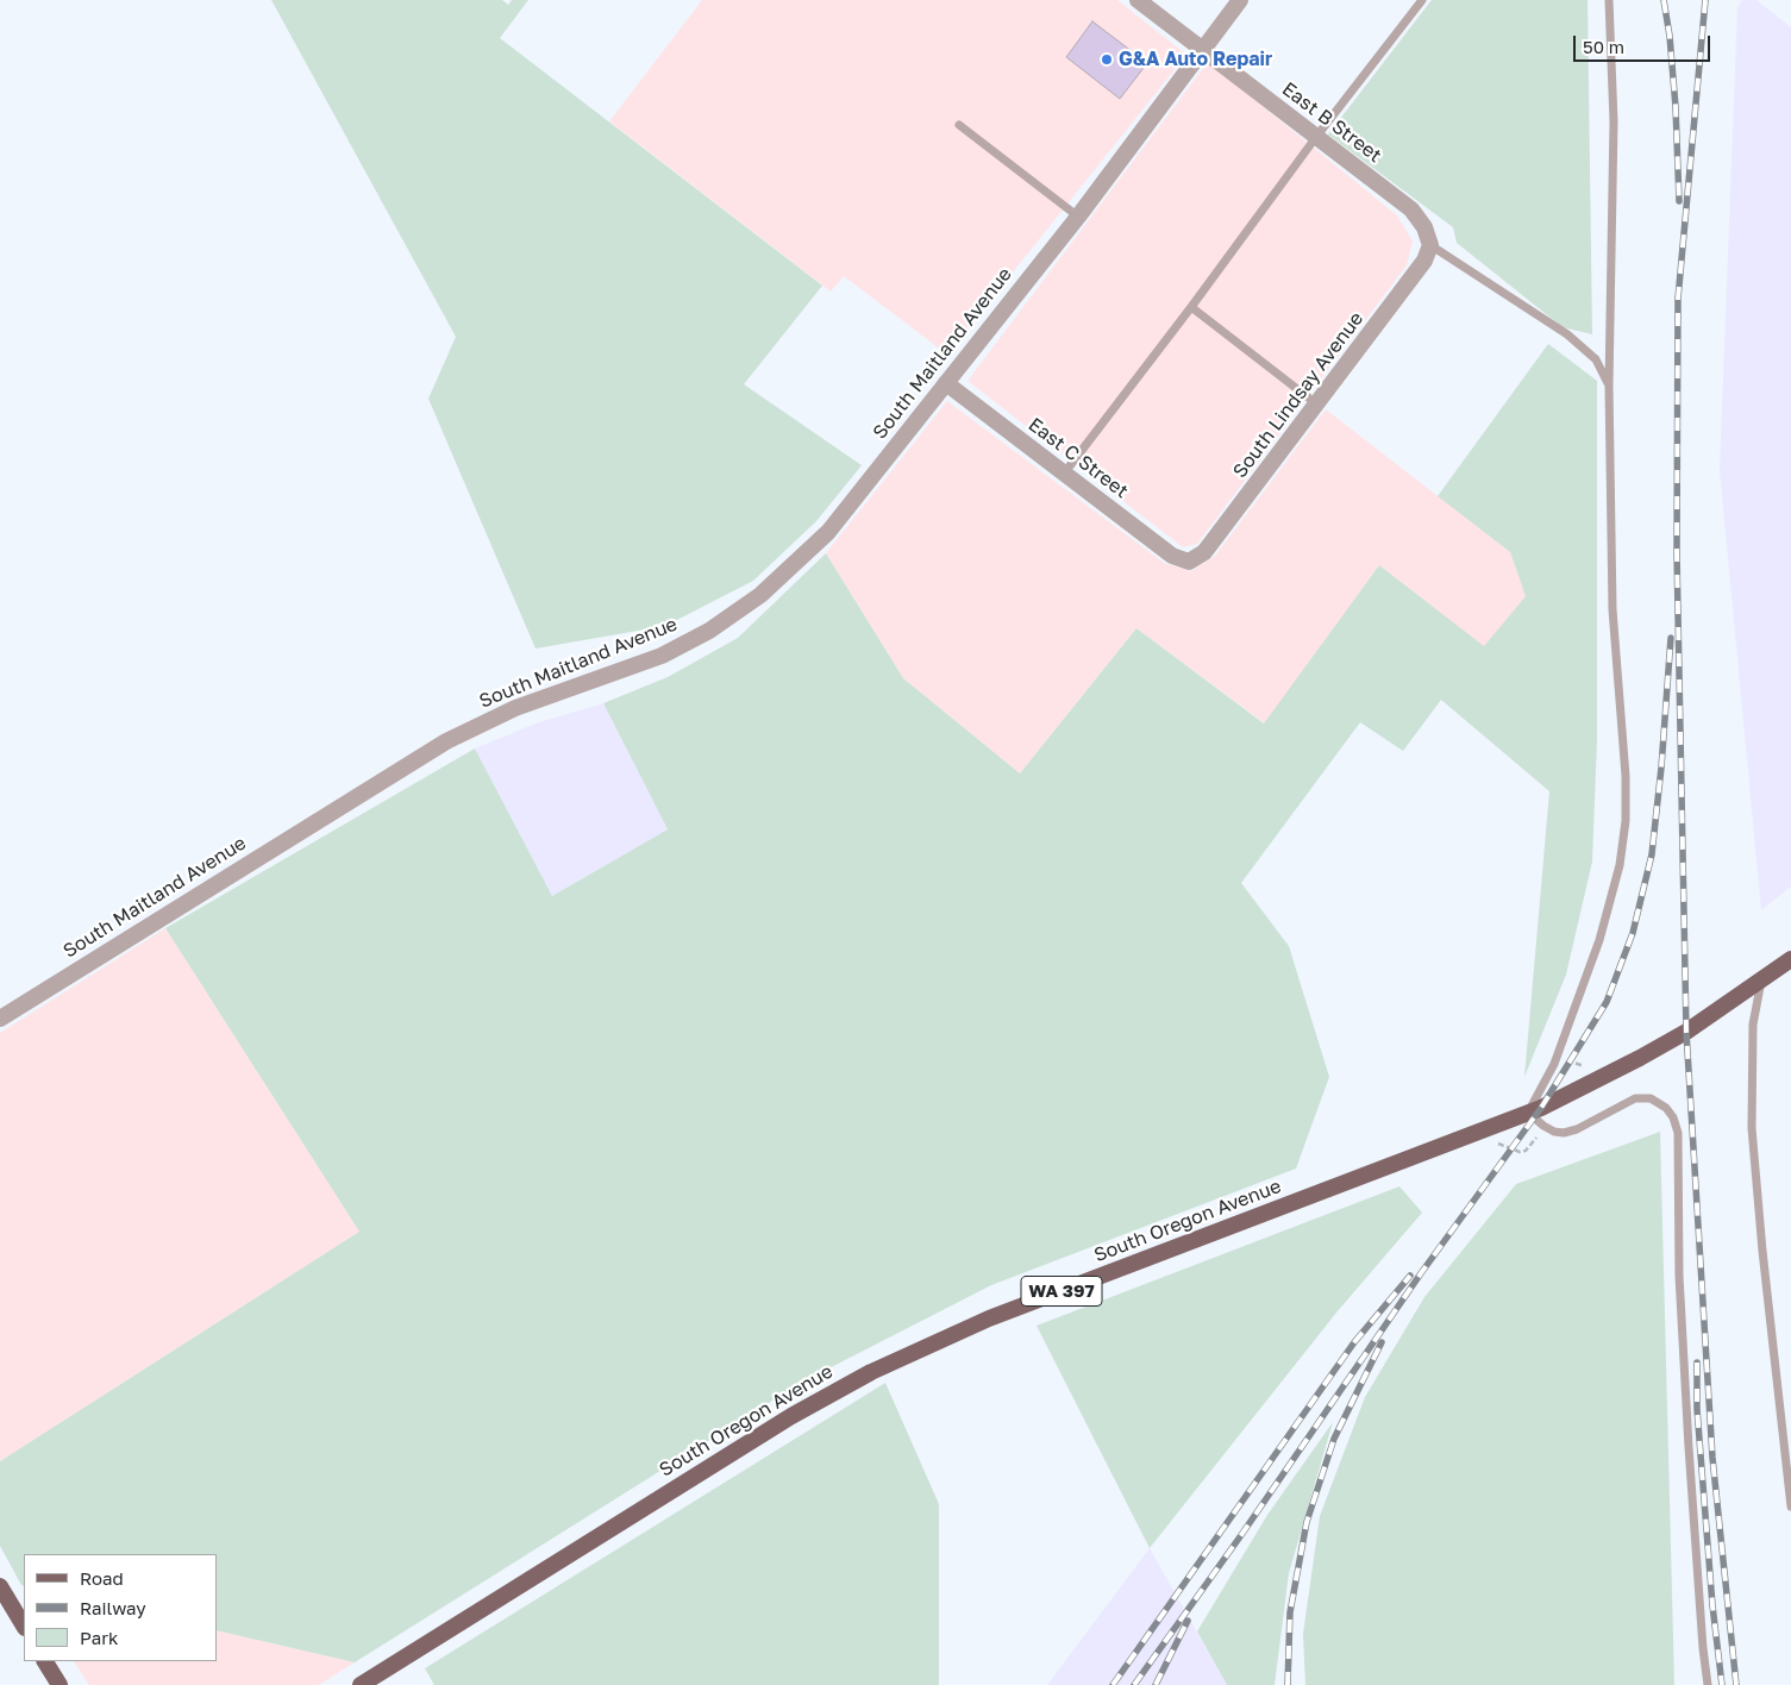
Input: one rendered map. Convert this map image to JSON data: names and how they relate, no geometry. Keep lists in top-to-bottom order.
{
  "streets": {
    "main road": ["South Oregon Avenue", "WA 397"],
    "street": [
      "East B Street",
      "South Maitland Avenue",
      "South Lindsay Avenue",
      "East C Street"
    ]
  },
  "crossings": [
    ["East B Street", "South Maitland Avenue"],
    ["East B Street", "South Lindsay Avenue"],
    ["South Maitland Avenue", "East C Street"],
    ["South Lindsay Avenue", "East C Street"]
  ],
  "places": ["G&A Auto Repair"],
  "legend": ["Road", "Railway", "Park"],
  "scale_bar": "50 m"
}
